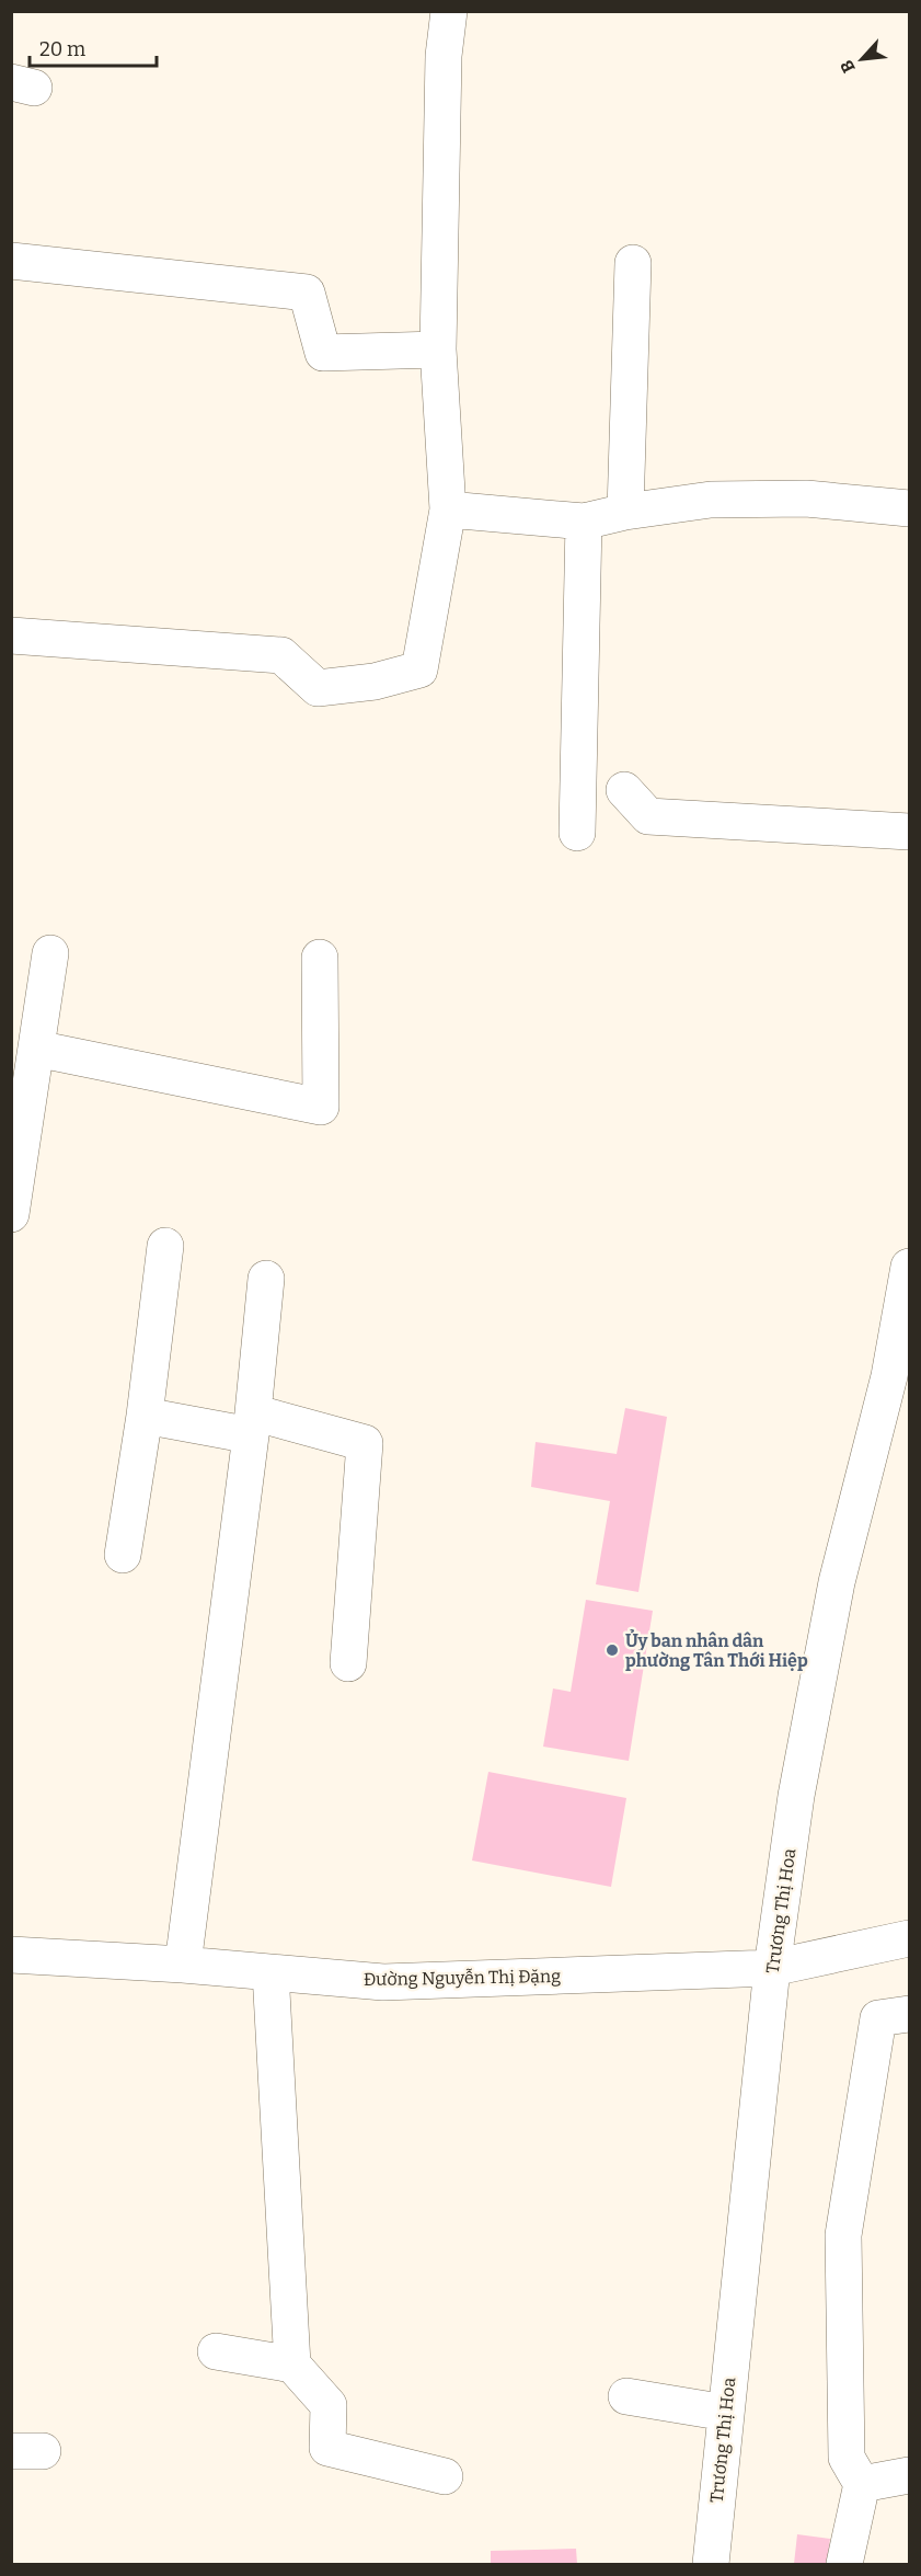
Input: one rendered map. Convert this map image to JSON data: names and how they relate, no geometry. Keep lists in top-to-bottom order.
{
  "streets": {
    "street": ["Trương Thị Hoa", "Đường Nguyễn Thị Đặng"]
  },
  "crossings": [
    ["Trương Thị Hoa", "Đường Nguyễn Thị Đặng"]
  ],
  "places": ["Ủy ban nhân dân phường Tân Thới Hiệp"],
  "scale_bar": "20 m",
  "north": "bottom left"
}
